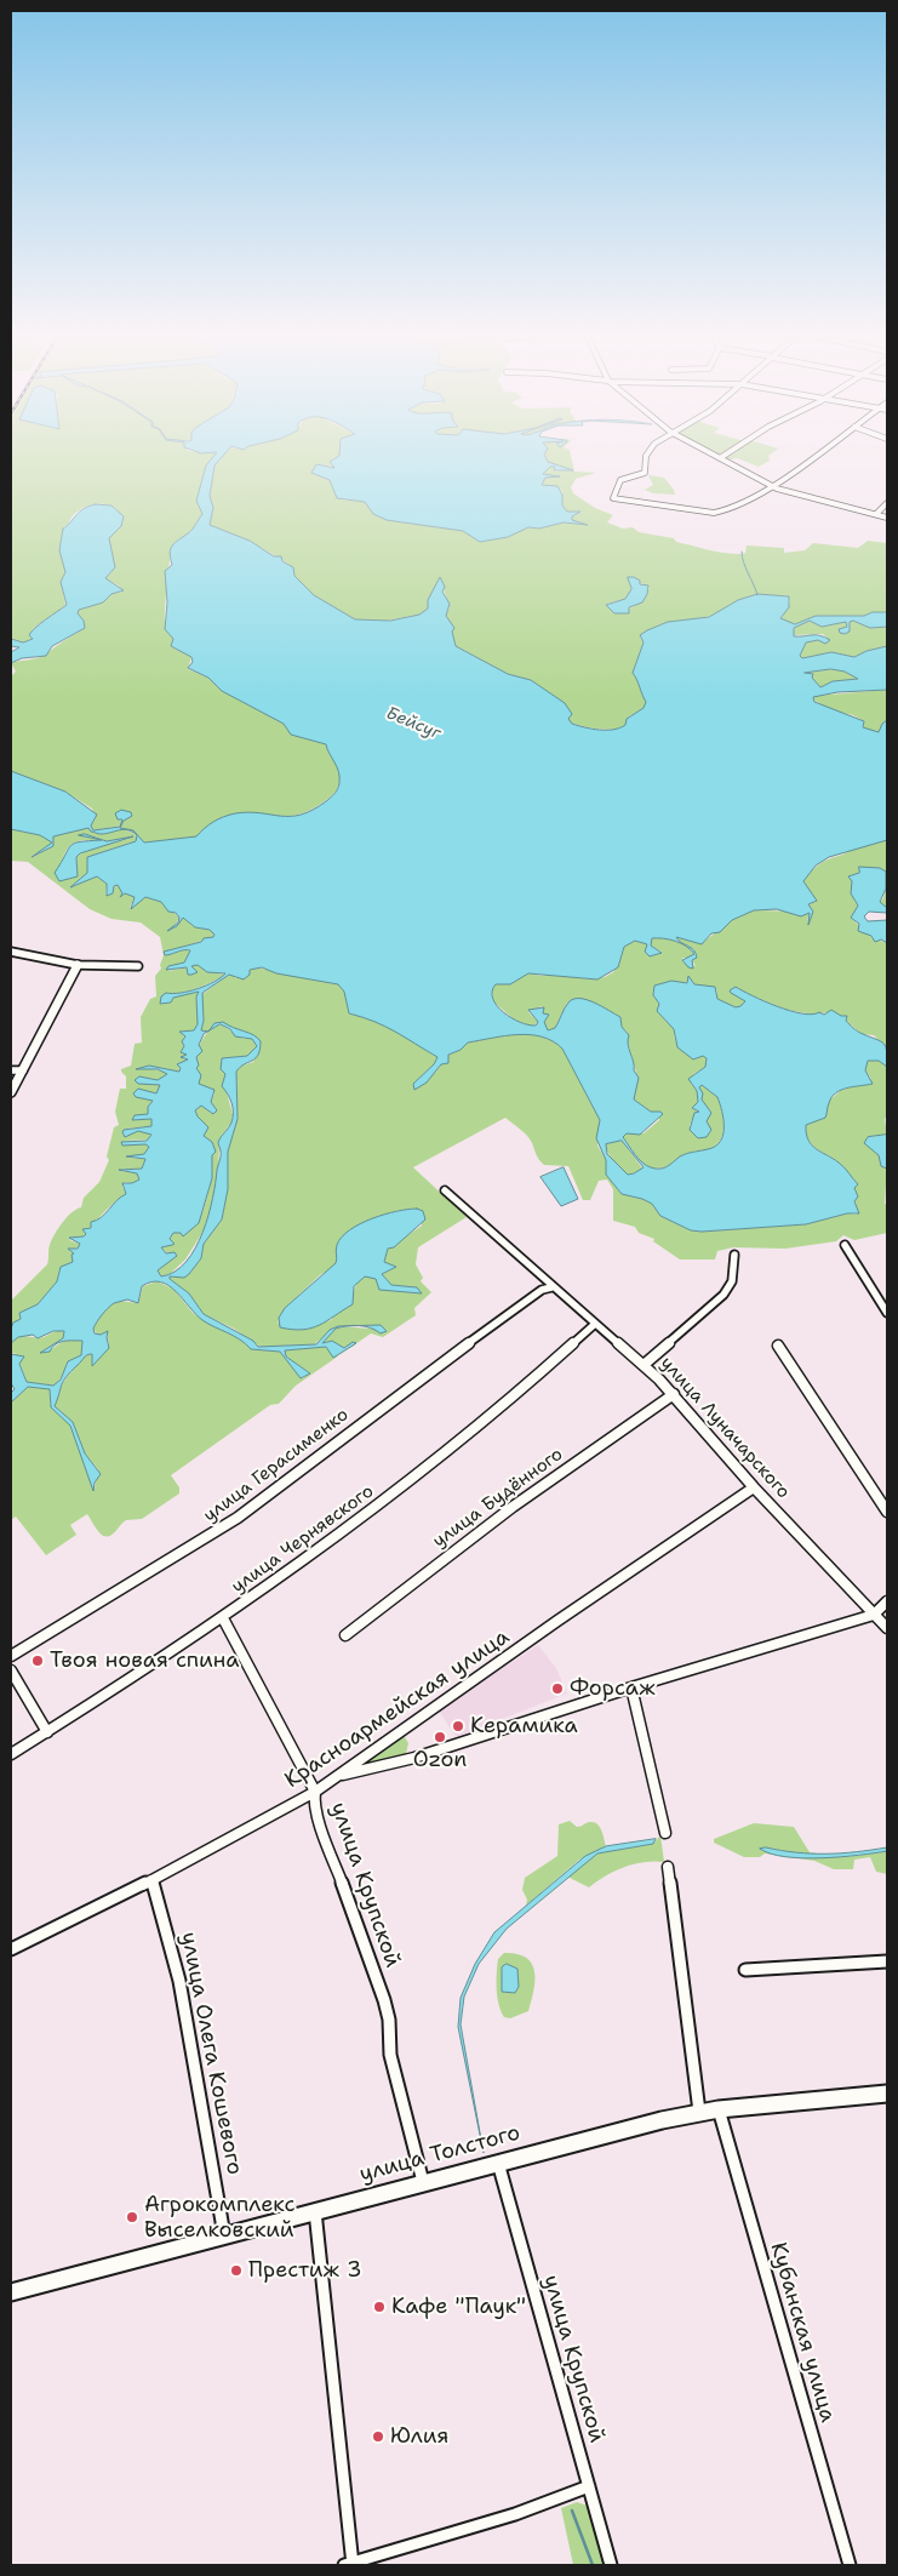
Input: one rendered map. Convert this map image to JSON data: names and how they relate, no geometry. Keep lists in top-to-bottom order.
{
  "streets": {
    "main road": ["улица Толстого"],
    "street": [
      "улица Луначарского",
      "улица Герасименко",
      "улица Будённого",
      "улица Чернявского",
      "Красноармейская улица",
      "улица Крупской",
      "улица Олега Кошевого",
      "Кубанская улица"
    ]
  },
  "crossings": [
    ["улица Луначарского", "улица Герасименко"],
    ["улица Луначарского", "улица Будённого"],
    ["улица Луначарского", "улица Чернявского"],
    ["улица Луначарского", "Красноармейская улица"],
    ["улица Чернявского", "улица Крупской"],
    ["Красноармейская улица", "улица Крупской"],
    ["Красноармейская улица", "улица Олега Кошевого"],
    ["улица Крупской", "улица Толстого"],
    ["улица Олега Кошевого", "улица Толстого"],
    ["улица Толстого", "Кубанская улица"]
  ],
  "water": ["Бейсуг"],
  "places": [
    "Твоя новая спина",
    "Форсаж",
    "Керамика",
    "Ozon",
    "Агрокомплекс Выселковский",
    "Престиж 3",
    "Кафе \"Паук\"",
    "Юлия"
  ]
}
